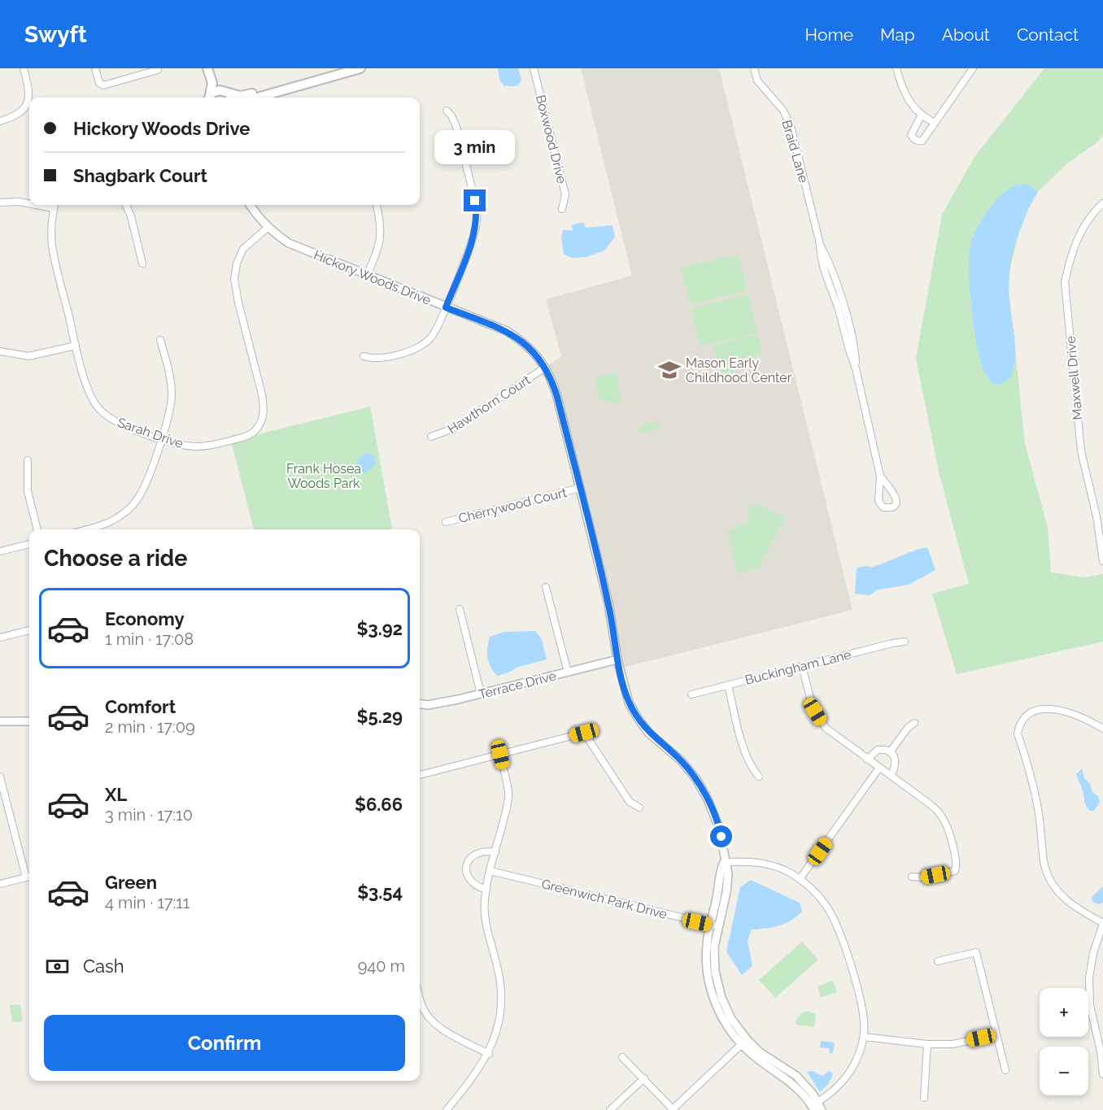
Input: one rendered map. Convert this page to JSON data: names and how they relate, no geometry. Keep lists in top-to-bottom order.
{
  "streets": {
    "street": [
      "Boxwood Drive",
      "Braid Lane",
      "Hickory Woods Drive",
      "Maxwell Drive",
      "Hawthorn Court",
      "Sarah Drive",
      "Cherrywood Court",
      "Buckingham Lane",
      "Terrace Drive",
      "Greenwich Park Drive"
    ]
  },
  "crossings": [
    ["Hickory Woods Drive", "Hawthorn Court"],
    ["Hickory Woods Drive", "Sarah Drive"],
    ["Hickory Woods Drive", "Cherrywood Court"],
    ["Hickory Woods Drive", "Terrace Drive"],
    ["Hickory Woods Drive", "Greenwich Park Drive"]
  ],
  "parks": ["Frank Hosea Woods Park"],
  "places": {
    "school or university": ["Mason Early Childhood Center"]
  },
  "page": {
    "header": "Swyft",
    "nav": [
      "Home",
      "Map",
      "About",
      "Contact"
    ],
    "banner": ["Hickory Woods Drive", "Shagbark Court"],
    "bubble": "3 min",
    "heading": "Choose a ride",
    "list": [
      {
        "name": "Economy",
        "note": "1 min · 17:08",
        "value": "$3.92"
      },
      {
        "name": "Comfort",
        "note": "2 min · 17:09",
        "value": "$5.29"
      },
      {
        "name": "XL",
        "note": "3 min · 17:10",
        "value": "$6.66"
      },
      {
        "name": "Green",
        "note": "4 min · 17:11",
        "value": "$3.54"
      }
    ],
    "pay": ["Cash", "940 m"],
    "map_buttons": ["+", "−"],
    "buttons": "Confirm"
  }
}
